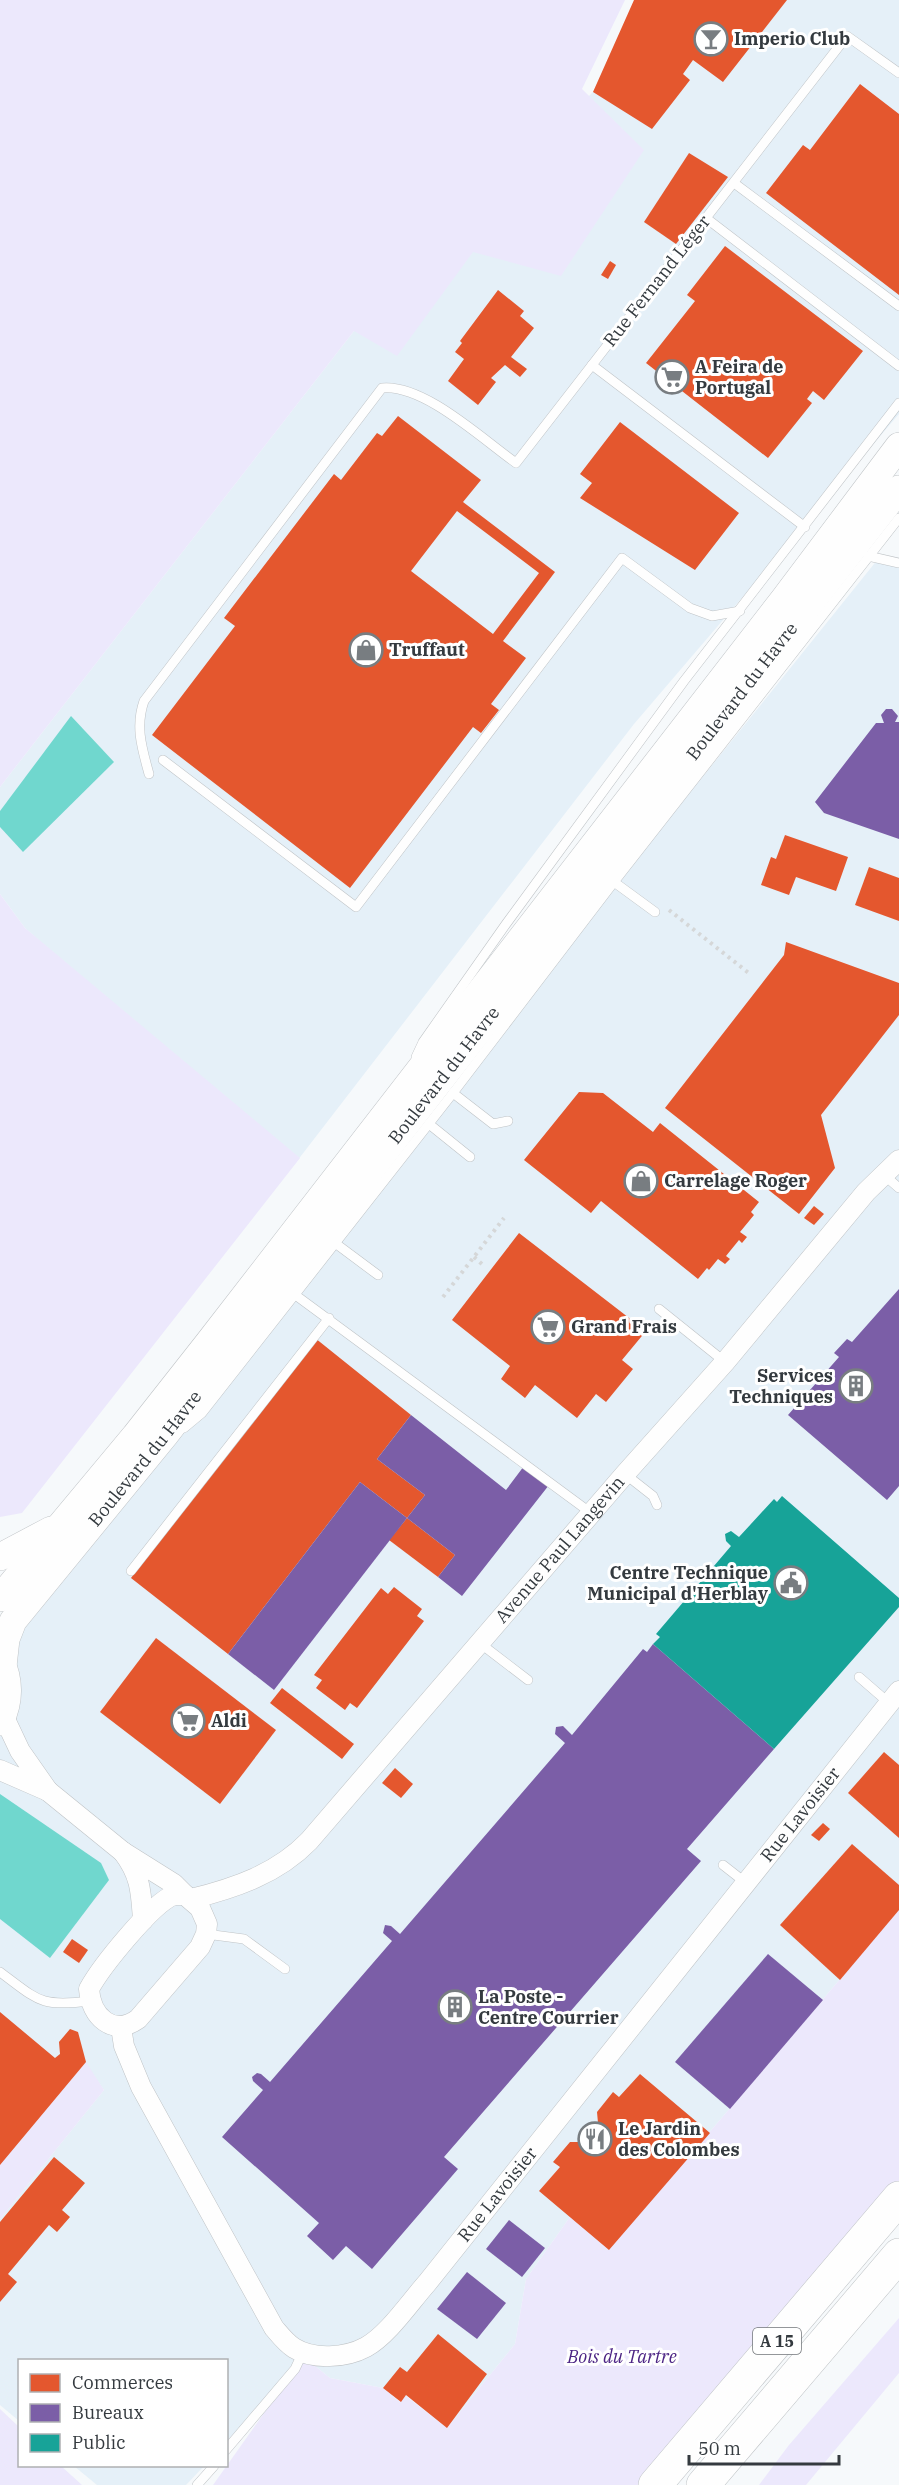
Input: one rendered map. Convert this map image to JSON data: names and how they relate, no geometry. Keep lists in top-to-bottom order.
{
  "streets": {
    "highway": ["A 15"],
    "main road": ["Boulevard du Havre"],
    "street": ["Avenue Paul Langevin", "Rue Lavoisier"],
    "lane": ["Rue Fernand Léger"]
  },
  "parks": ["Bois du Tartre"],
  "places": {
    "bar": ["Imperio Club"],
    "supermarket": ["A Feira de Portugal", "Grand Frais", "Aldi"],
    "shop": ["Truffaut", "Carrelage Roger"],
    "building": ["Services Techniques", "La Poste - Centre Courrier"],
    "public building": ["Centre Technique Municipal d'Herblay"],
    "restaurant": ["Le Jardin des Colombes"]
  },
  "legend": ["Commerces", "Bureaux", "Public"],
  "scale_bar": "50 m"
}
